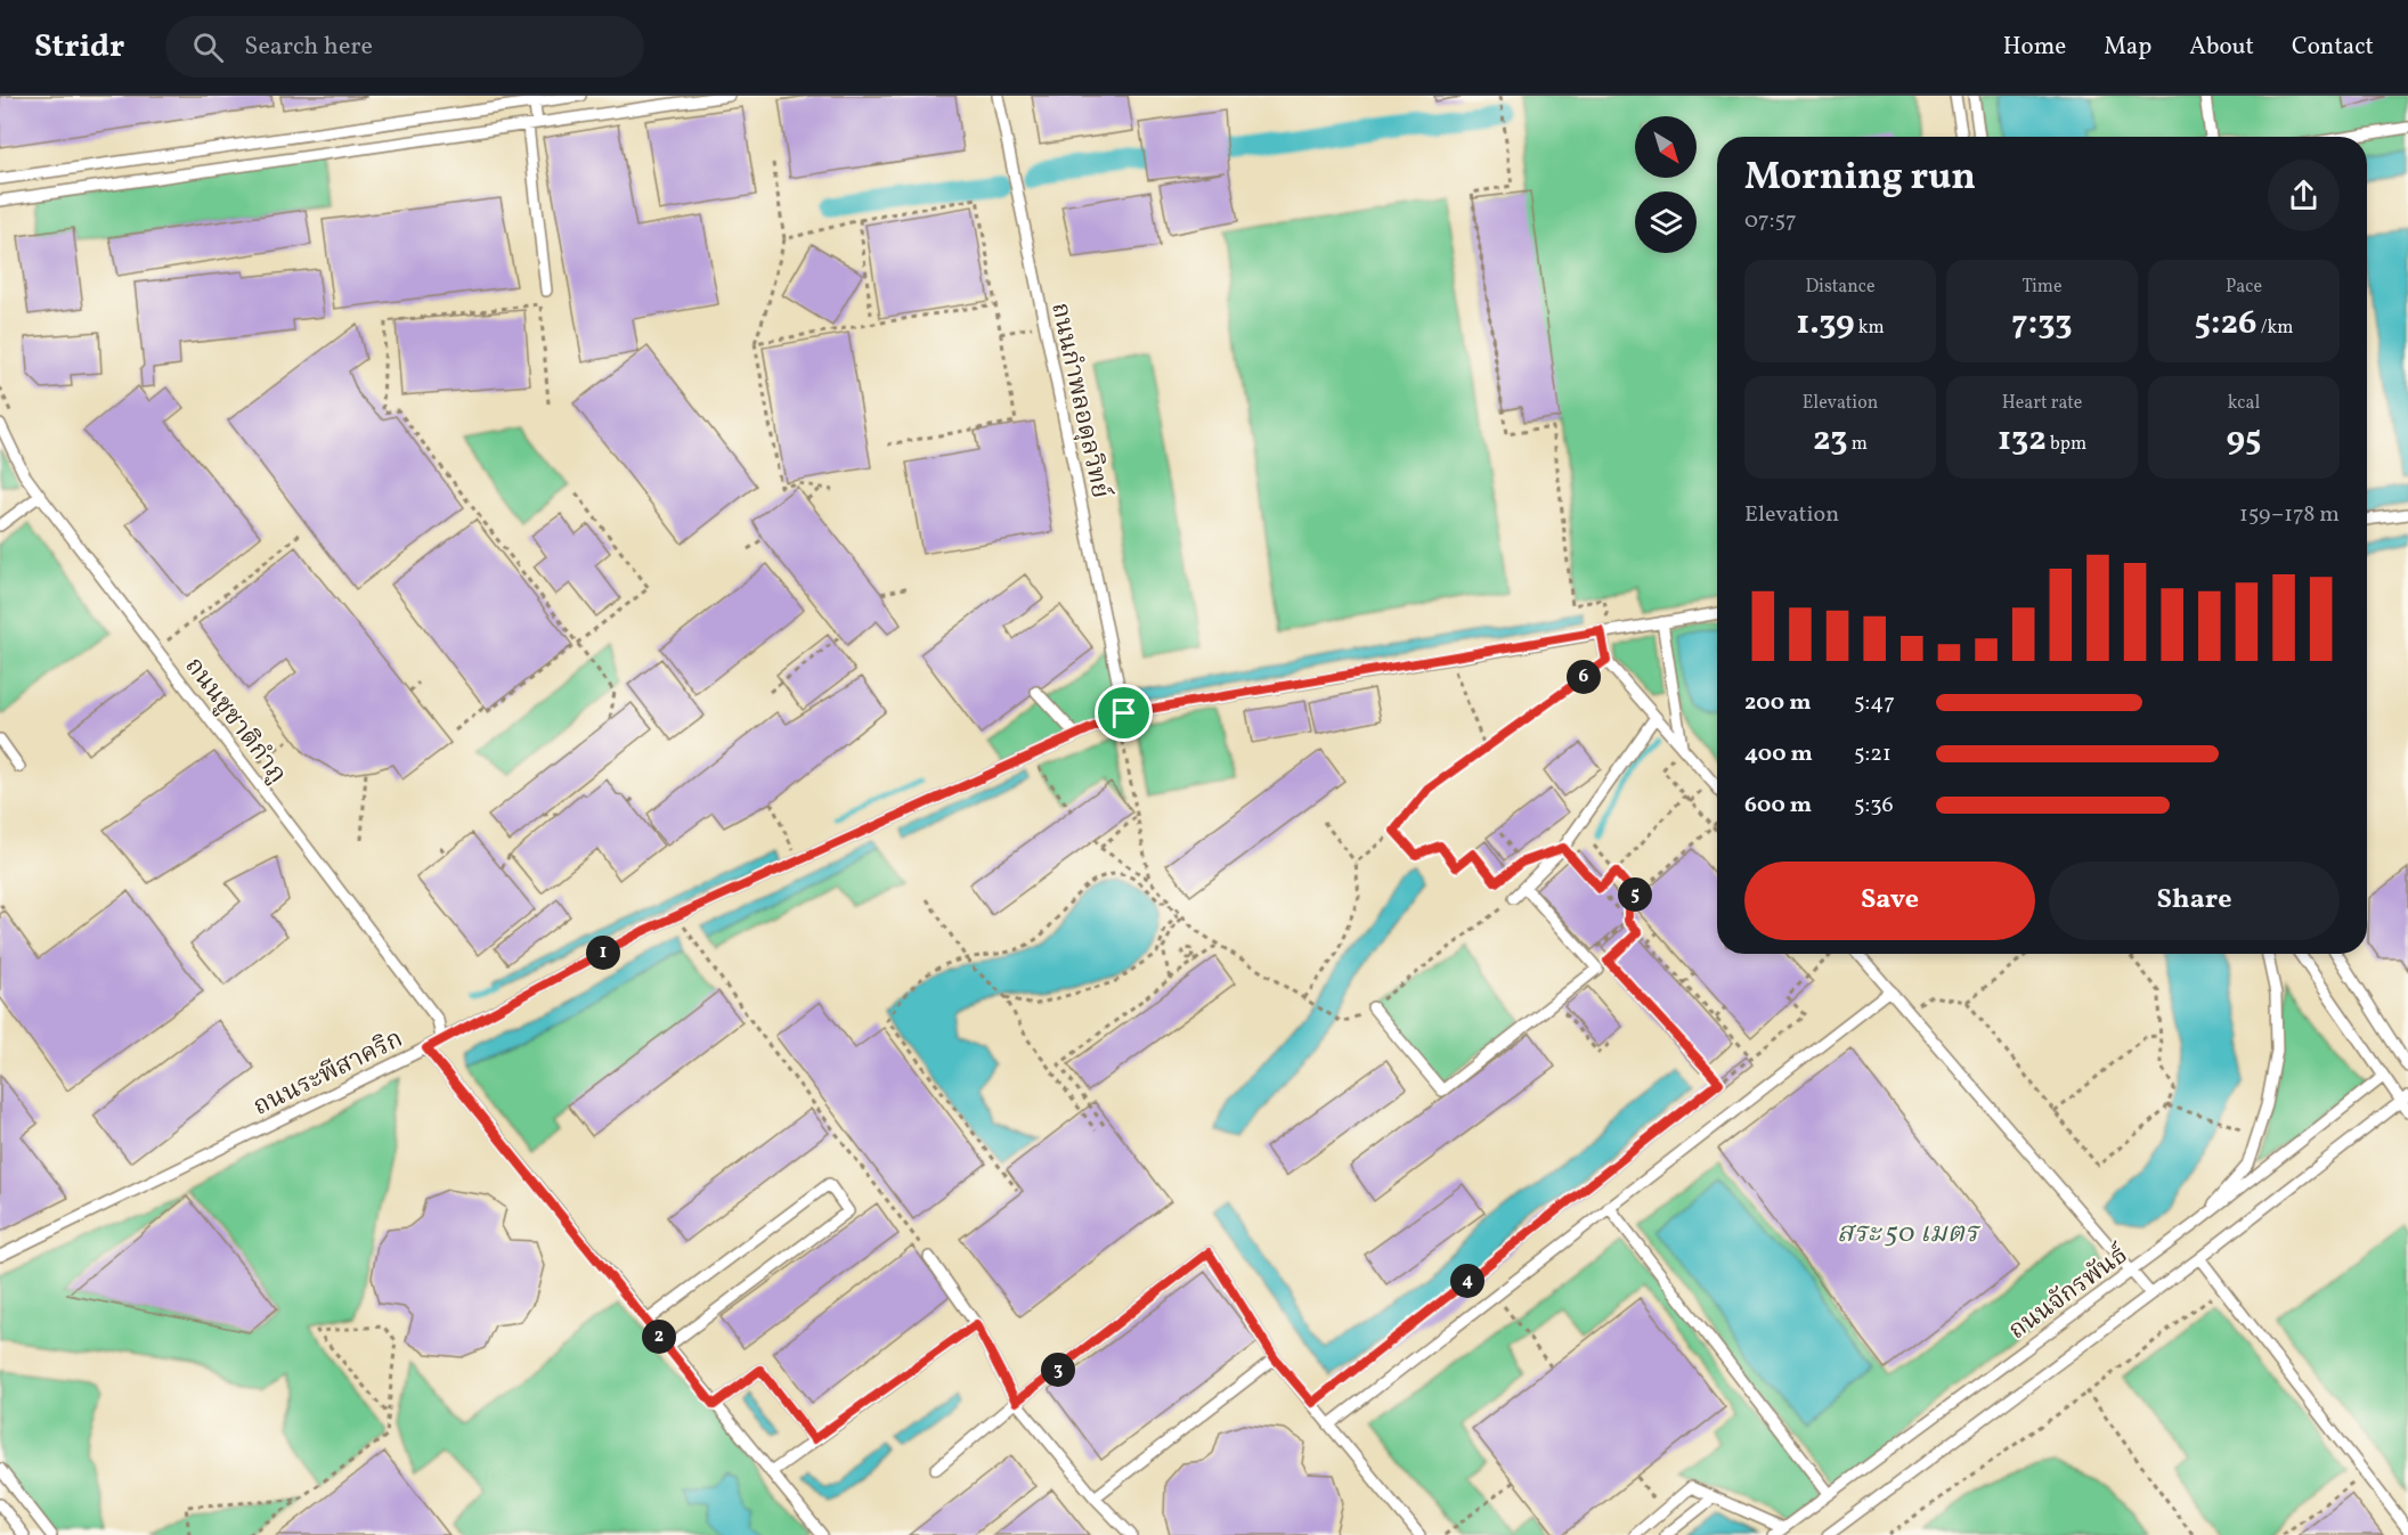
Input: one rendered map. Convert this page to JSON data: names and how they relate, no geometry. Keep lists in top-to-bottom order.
{
  "streets": {
    "lane": [
      "ถนนกำพลอดุลวิทย์",
      "ถนนชูชาติกำภู",
      "ถนนระพีสาคริก",
      "ถนนจักรพันธ์"
    ]
  },
  "crossings": [
    ["ถนนกำพลอดุลวิทย์", "ถนนระพีสาคริก"],
    ["ถนนชูชาติกำภู", "ถนนระพีสาคริก"]
  ],
  "water": ["สระ 50 เมตร"],
  "north": "bottom right",
  "page": {
    "header": "Stridr",
    "search": "Search here",
    "nav": [
      "Home",
      "Map",
      "About",
      "Contact"
    ],
    "heading": ["Morning run", "07:57"],
    "stats": [
      ["Distance", "1.39 km"],
      ["Time", "7:33"],
      ["Pace", "5:26 /km"],
      ["Elevation", "23 m"],
      ["Heart rate", "132 bpm"],
      ["kcal", "95"]
    ],
    "chart": ["Elevation", "159–178 m"],
    "pins": [
      "6",
      "5",
      "1",
      "4",
      "2",
      "3"
    ],
    "list": [
      {
        "name": "200 m",
        "note": "5:47"
      },
      {
        "name": "400 m",
        "note": "5:21"
      },
      {
        "name": "600 m",
        "note": "5:36"
      }
    ],
    "buttons": ["Save", "Share"]
  }
}
